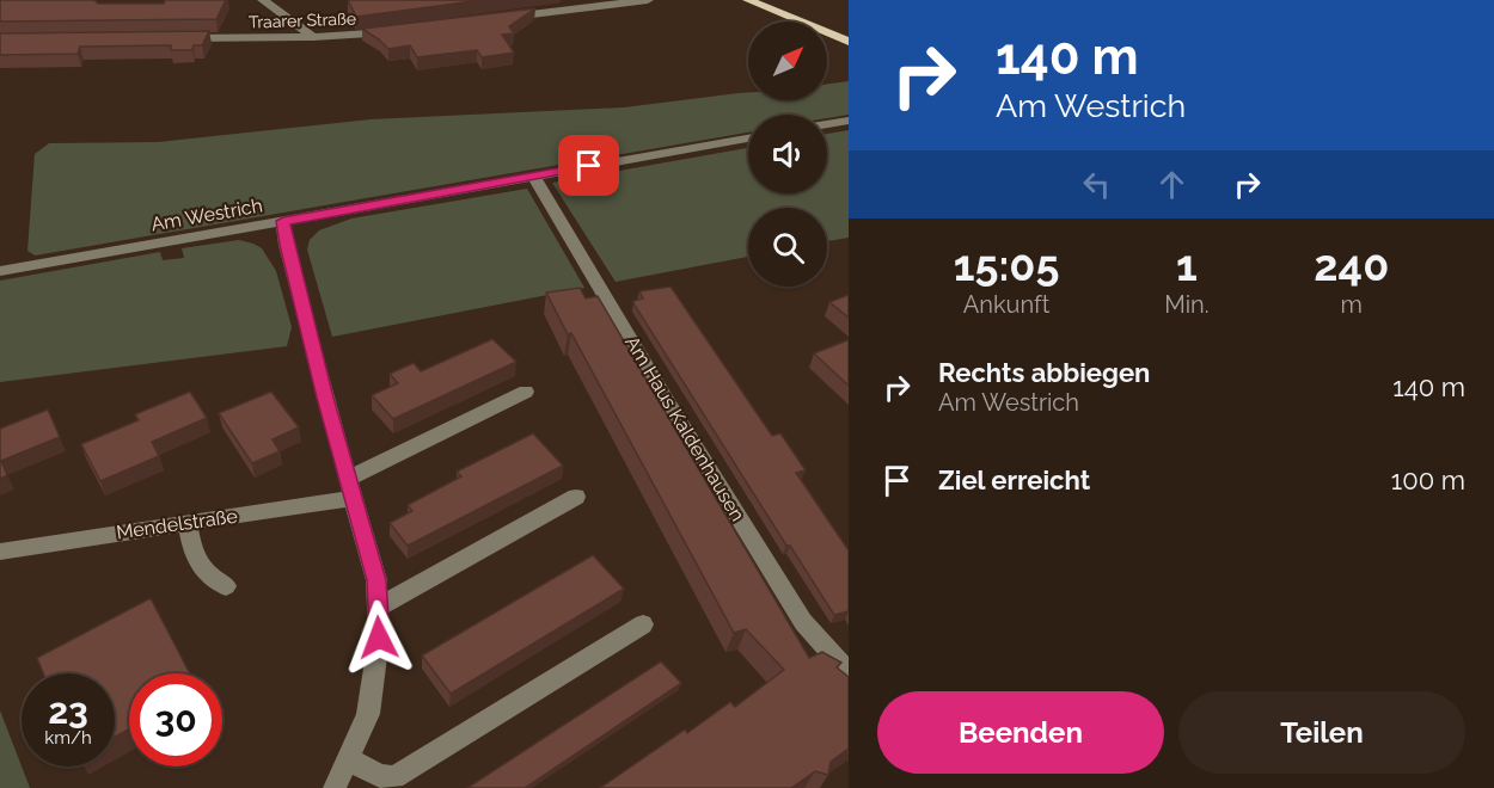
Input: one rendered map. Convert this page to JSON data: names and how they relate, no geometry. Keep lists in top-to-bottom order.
{
  "streets": {
    "street": [
      "Traarer Straße",
      "Am Westrich",
      "Am Haus Kaldenhausen",
      "Mendelstraße"
    ]
  },
  "crossings": [
    ["Am Westrich", "Am Haus Kaldenhausen"]
  ],
  "north": "top right",
  "page": {
    "turn": ["140 m", "Am Westrich"],
    "eta": [
      "15:05",
      "Ankunft",
      "1",
      "Min.",
      "240",
      "m"
    ],
    "list": [
      {
        "name": "Rechts abbiegen",
        "note": "Am Westrich",
        "value": "140 m"
      },
      {
        "name": "Ziel erreicht",
        "value": "100 m"
      }
    ],
    "speed": "23 km/h",
    "limit": "30",
    "buttons": ["Beenden", "Teilen"]
  }
}
